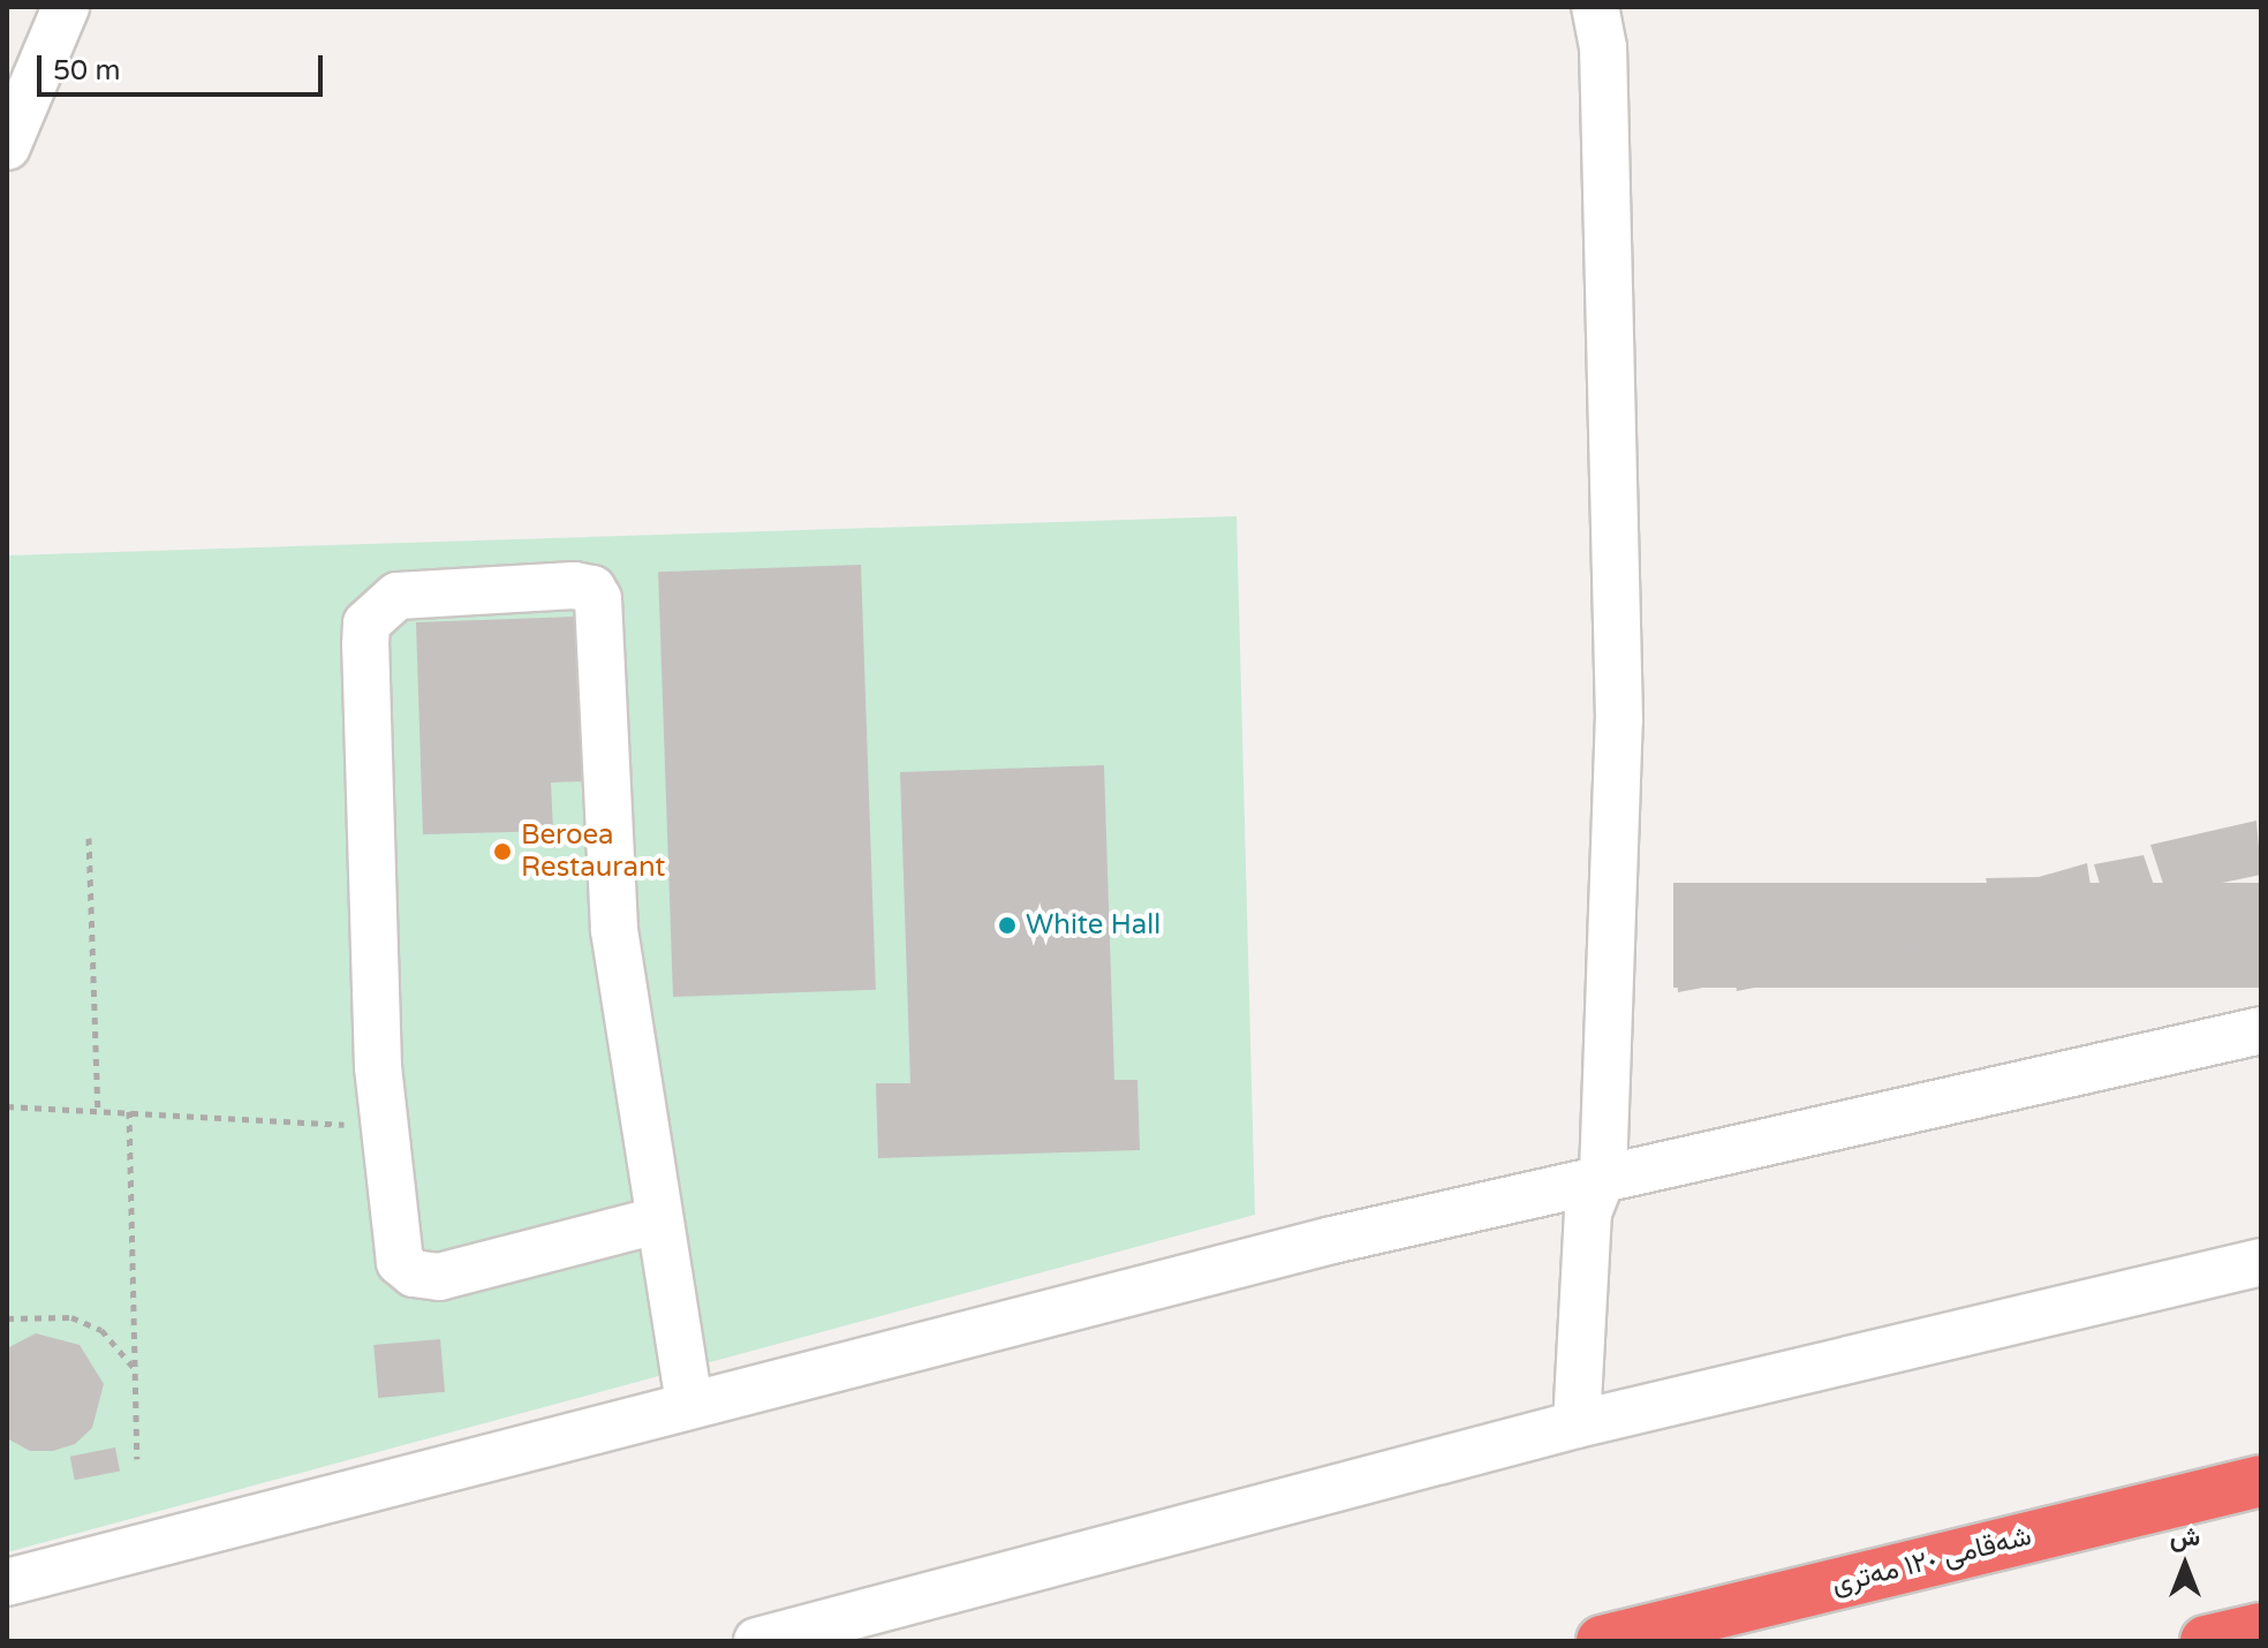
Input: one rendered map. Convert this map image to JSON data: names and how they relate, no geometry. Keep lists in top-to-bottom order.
{
  "streets": {
    "highway": ["شەقامی ١٢٠ مەتری"]
  },
  "places": ["Beroea Restaurant", "White Hall"],
  "scale_bar": "50 m",
  "north": "top"
}
